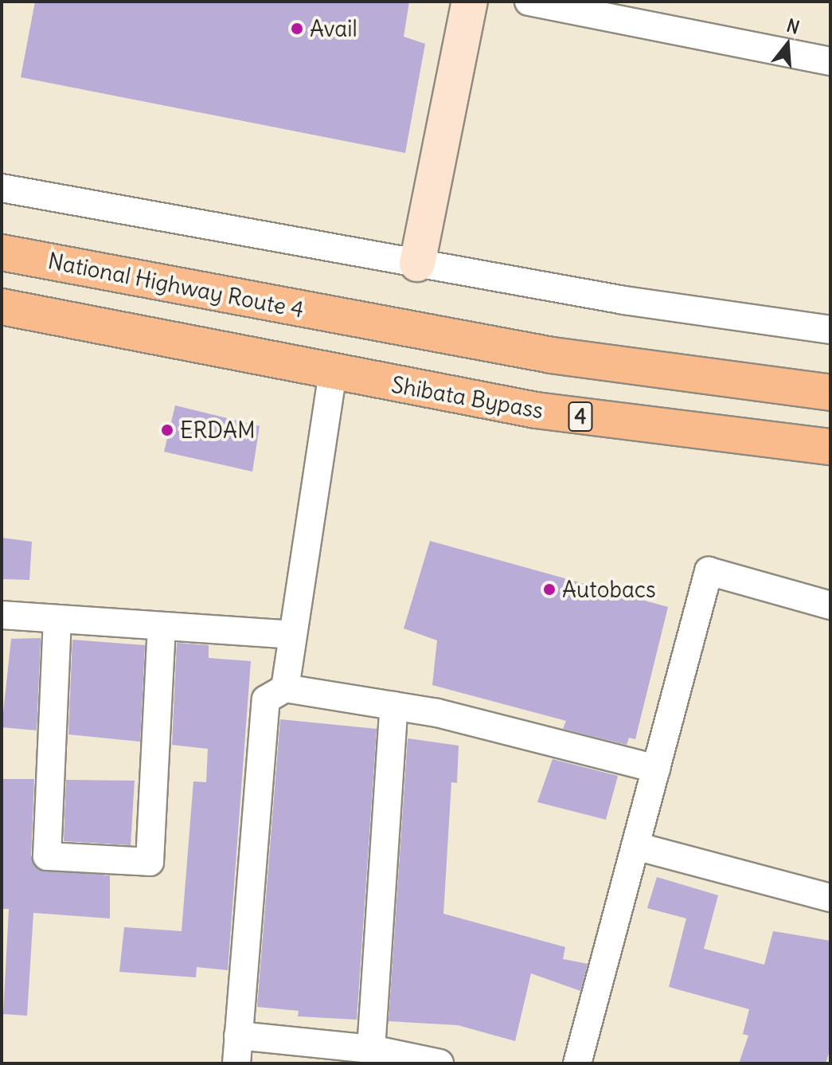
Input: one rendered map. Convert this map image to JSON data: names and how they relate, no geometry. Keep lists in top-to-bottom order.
{
  "streets": {
    "highway": ["National Highway Route 4", "Shibata Bypass", "4"]
  },
  "crossings": [
    ["Shibata Bypass", "4"]
  ],
  "places": ["Avail", "ERDAM", "Autobacs"],
  "north": "top"
}
